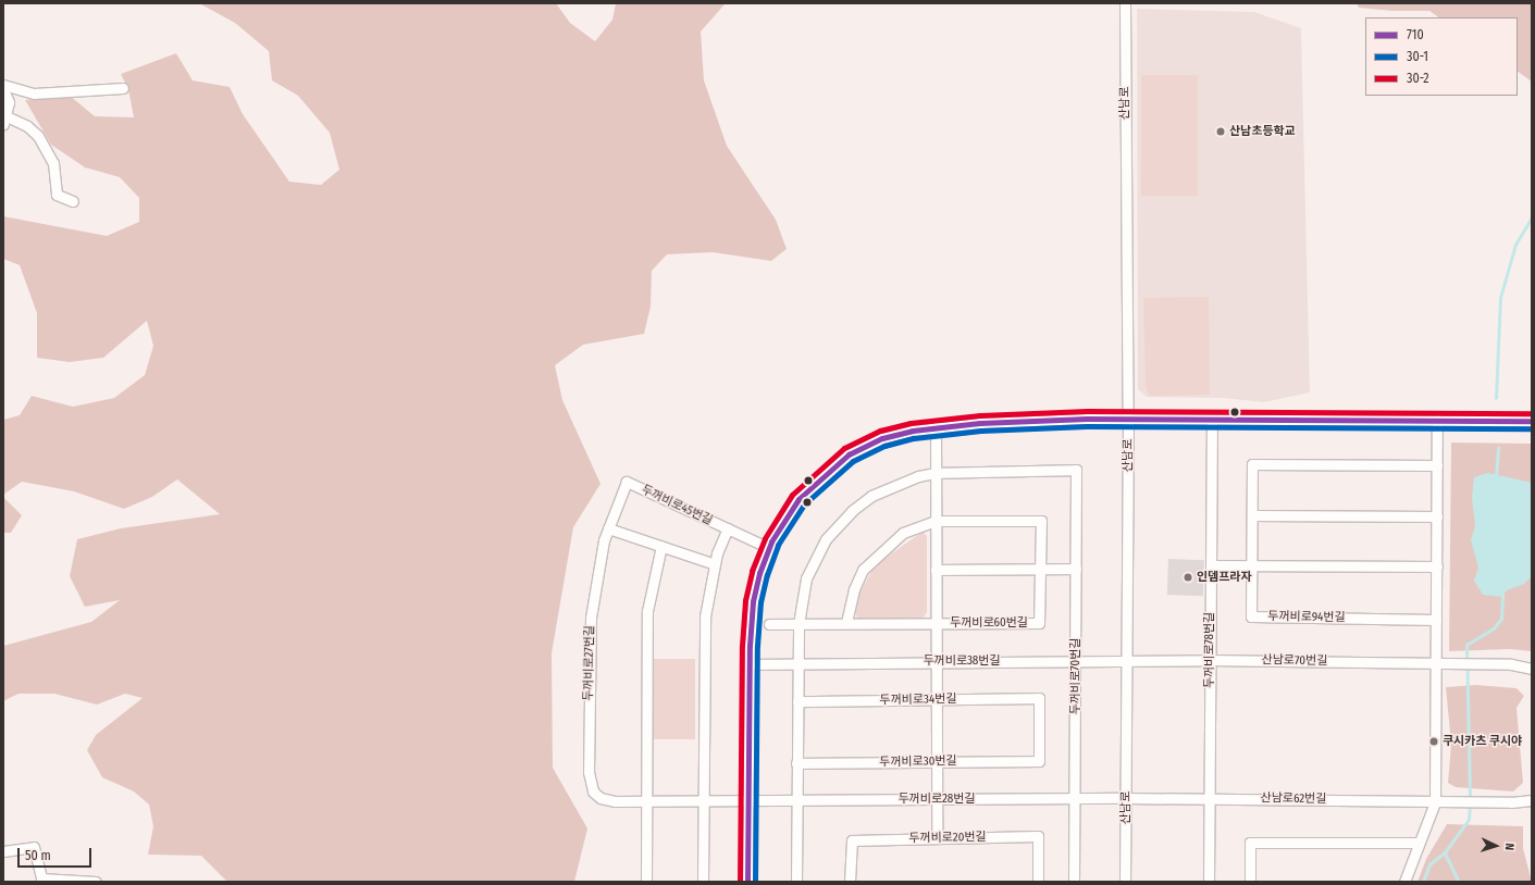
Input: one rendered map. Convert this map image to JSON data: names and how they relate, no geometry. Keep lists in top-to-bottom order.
{
  "streets": {
    "street": [
      "산남로",
      "두꺼비로45번길",
      "두꺼비로94번길",
      "두꺼비로60번길",
      "두꺼비로78번길",
      "두꺼비로38번길",
      "산남로70번길",
      "두꺼비로27번길",
      "두꺼비로70번길",
      "두꺼비로34번길",
      "두꺼비로30번길",
      "두꺼비로28번길",
      "산남로62번길",
      "두꺼비로20번길"
    ]
  },
  "crossings": [
    ["산남로", "두꺼비로38번길"],
    ["산남로", "산남로70번길"],
    ["산남로", "두꺼비로28번길"],
    ["산남로", "산남로62번길"],
    ["두꺼비로45번길", "두꺼비로27번길"],
    ["두꺼비로60번길", "두꺼비로38번길"],
    ["두꺼비로60번길", "두꺼비로70번길"],
    ["두꺼비로60번길", "두꺼비로34번길"],
    ["두꺼비로60번길", "두꺼비로30번길"],
    ["두꺼비로60번길", "두꺼비로28번길"],
    ["두꺼비로60번길", "두꺼비로20번길"],
    ["두꺼비로78번길", "산남로70번길"],
    ["두꺼비로78번길", "산남로62번길"],
    ["두꺼비로38번길", "산남로70번길"],
    ["두꺼비로38번길", "두꺼비로70번길"],
    ["두꺼비로27번길", "두꺼비로28번길"],
    ["두꺼비로70번길", "두꺼비로28번길"],
    ["두꺼비로34번길", "두꺼비로30번길"],
    ["두꺼비로28번길", "산남로62번길"]
  ],
  "places": ["산남초등학교", "인뎀프라자", "쿠시카츠 쿠시야"],
  "lines": ["transit line 30-2", "transit line 710", "transit line 30-1"],
  "legend": ["710", "30-1", "30-2"],
  "scale_bar": "50 m",
  "north": "right"
}
